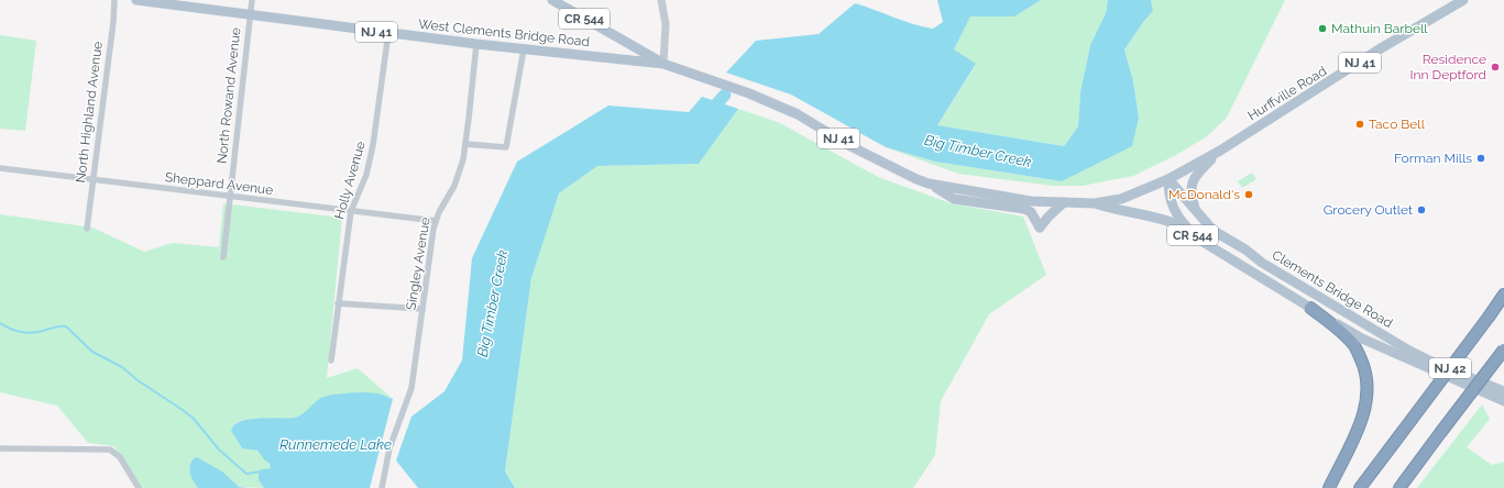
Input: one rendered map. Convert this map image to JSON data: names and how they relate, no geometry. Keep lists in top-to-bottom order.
{
  "streets": {
    "highway": ["NJ 42"],
    "main road": [
      "CR 544",
      "NJ 41",
      "West Clements Bridge Road",
      "Hurffville Road",
      "Clements Bridge Road"
    ],
    "street": [
      "North Rowand Avenue",
      "North Highland Avenue",
      "Holly Avenue",
      "Sheppard Avenue",
      "Singley Avenue"
    ]
  },
  "crossings": [
    ["CR 544", "West Clements Bridge Road"],
    ["West Clements Bridge Road", "North Rowand Avenue"],
    ["West Clements Bridge Road", "Holly Avenue"],
    ["West Clements Bridge Road", "Singley Avenue"],
    ["West Clements Bridge Road", "Clements Bridge Road"],
    ["Hurffville Road", "Clements Bridge Road"],
    ["North Rowand Avenue", "Sheppard Avenue"],
    ["North Highland Avenue", "Sheppard Avenue"],
    ["Holly Avenue", "Sheppard Avenue"],
    ["Sheppard Avenue", "Singley Avenue"]
  ],
  "water": ["Big Timber Creek", "Runnemede Lake"],
  "places": [
    "Mathuin Barbell",
    "Residence Inn Deptford",
    "Taco Bell",
    "Forman Mills",
    "McDonald's",
    "Grocery Outlet"
  ]
}
